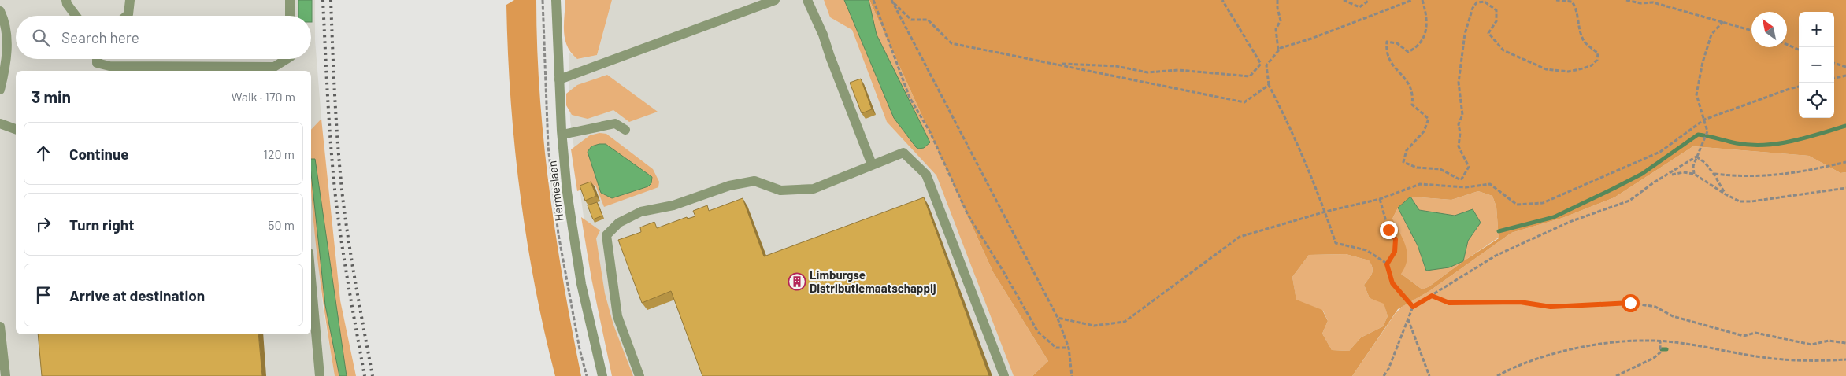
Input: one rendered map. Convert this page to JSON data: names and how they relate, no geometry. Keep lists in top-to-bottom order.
{
  "streets": {
    "street": ["Hermeslaan"]
  },
  "places": {
    "building": ["Limburgse Distributiemaatschappij"]
  },
  "north": "top left",
  "page": {
    "map_buttons": ["+", "−"],
    "search": "Search here",
    "heading": ["3 min", "Walk · 170 m"],
    "list": [
      ["Continue", "120 m"],
      ["Turn right", "50 m"],
      "Arrive at destination"
    ]
  }
}
